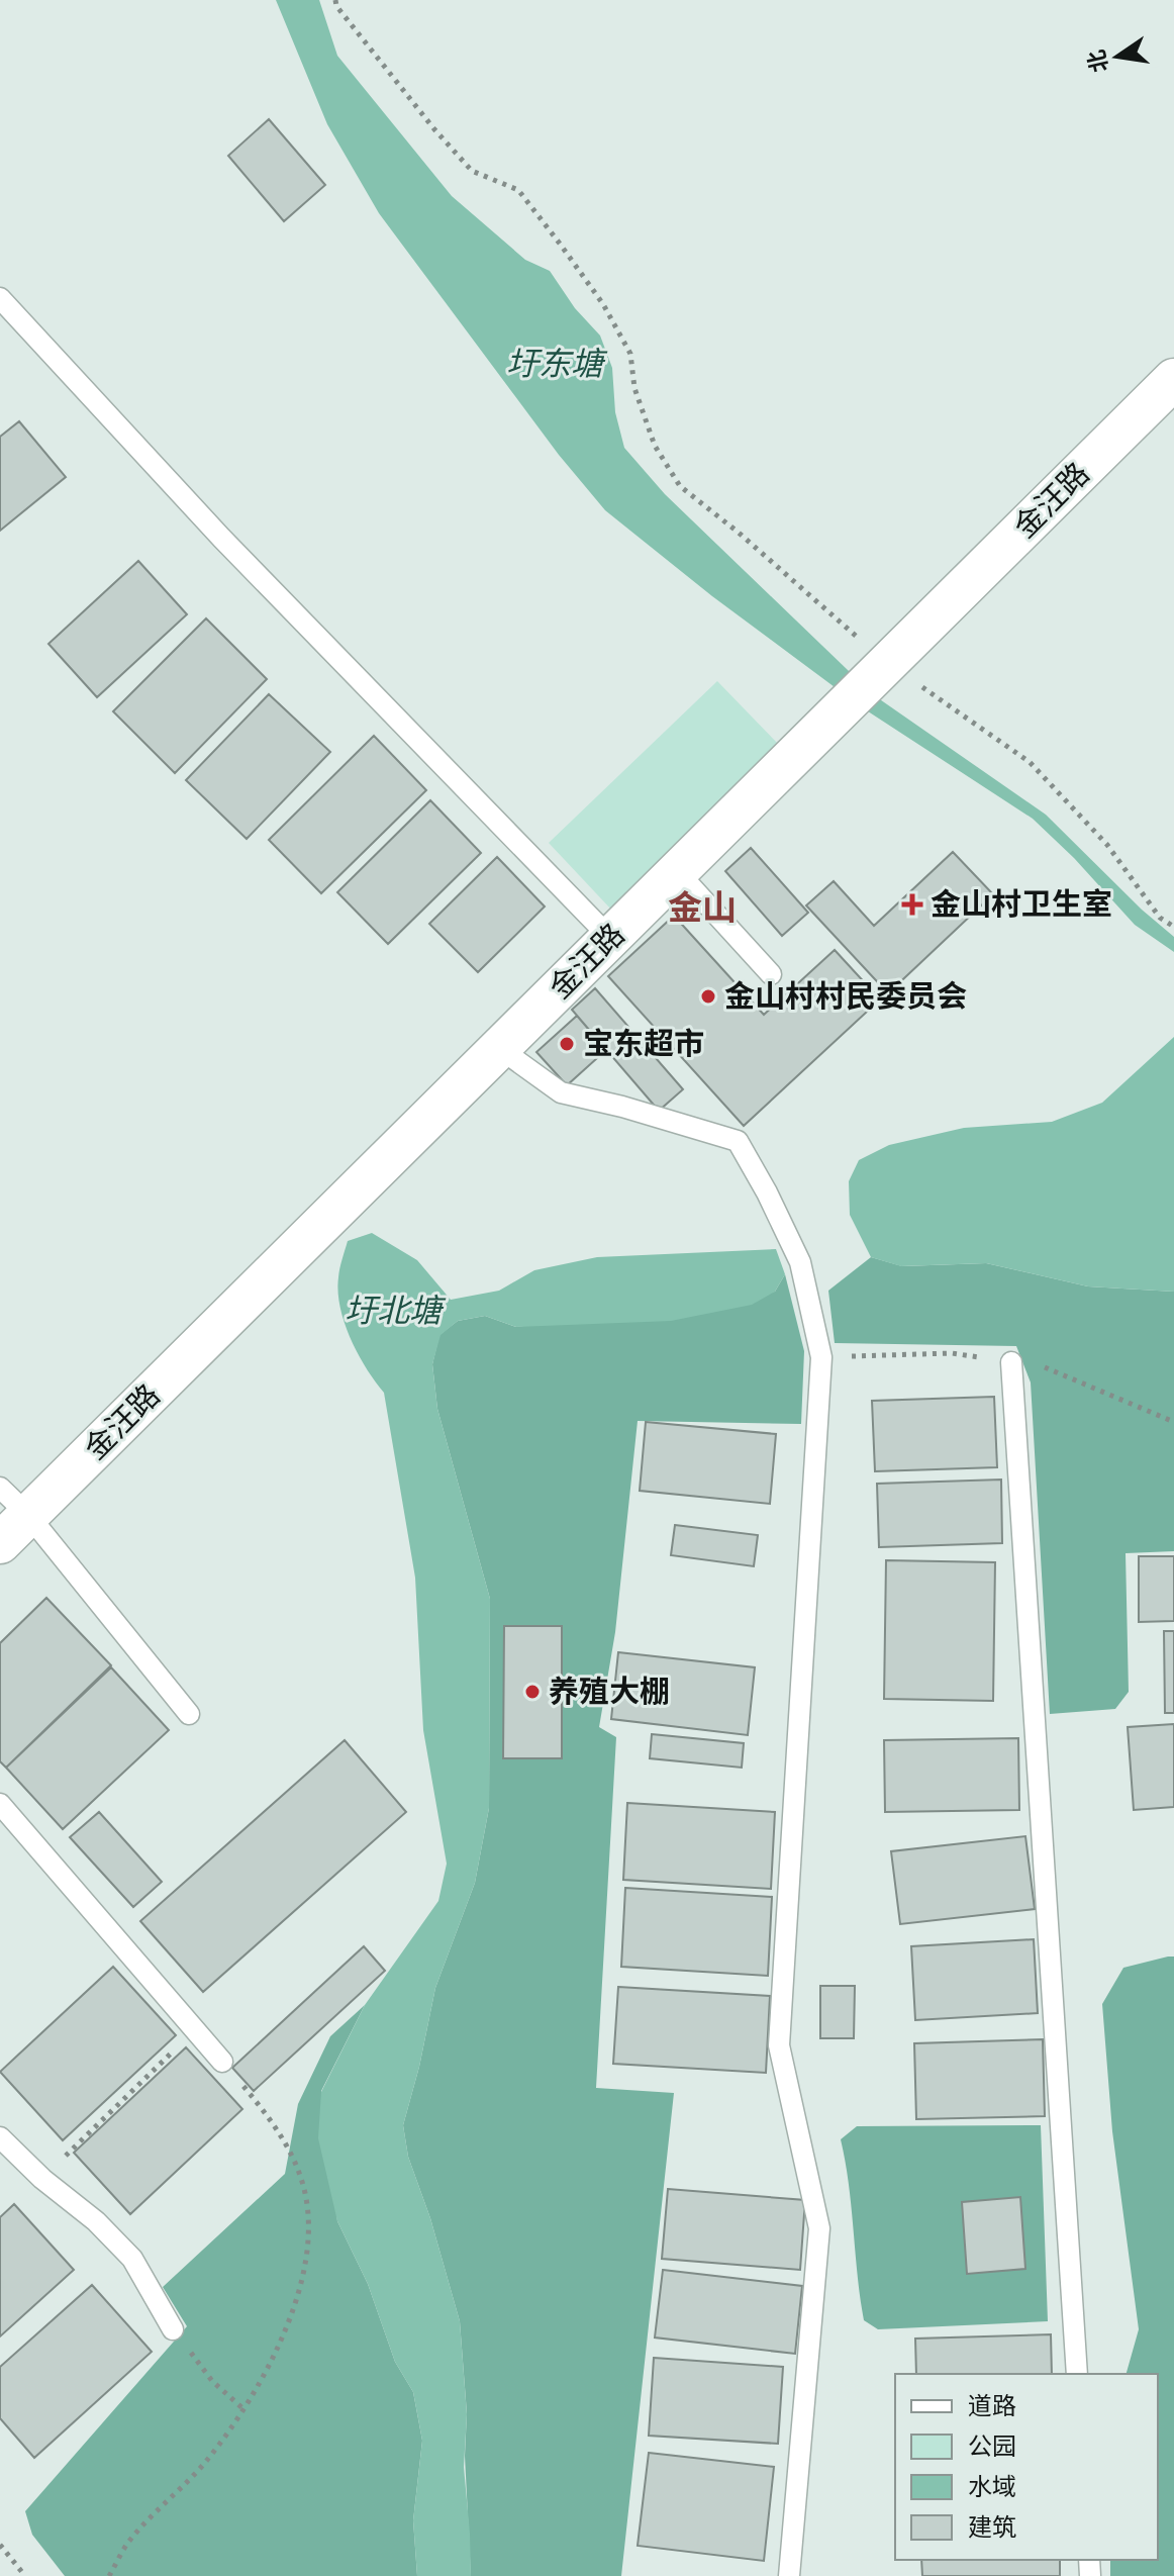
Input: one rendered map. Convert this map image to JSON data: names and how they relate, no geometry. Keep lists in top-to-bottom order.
{
  "streets": {
    "street": ["金汪路"]
  },
  "districts": ["金山"],
  "water": ["圩东塘", "圩北塘"],
  "places": {
    "health": ["金山村卫生室"],
    "other": ["金山村村民委员会", "宝东超市", "养殖大棚"]
  },
  "legend": [
    "道路",
    "公园",
    "水域",
    "建筑"
  ],
  "north": "left"
}
